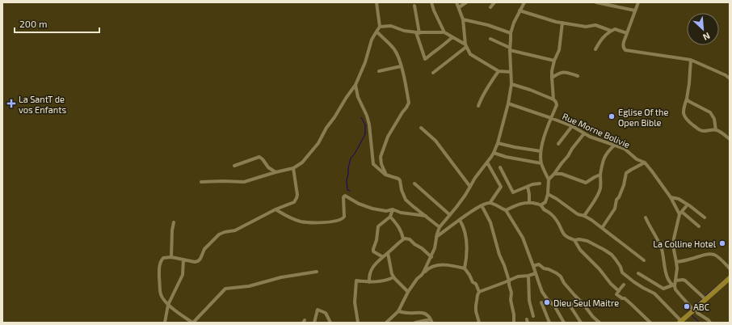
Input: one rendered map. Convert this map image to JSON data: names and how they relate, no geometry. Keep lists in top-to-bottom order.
{
  "streets": {
    "street": ["Rue Morne Bolivie"]
  },
  "places": {
    "health": ["La SantT de vos Enfants"],
    "other": [
      "Eglise Of the Open Bible",
      "La Colline Hotel",
      "Dieu Seul Maitre",
      "ABC"
    ]
  },
  "scale_bar": "200 m",
  "north": "bottom right"
}
